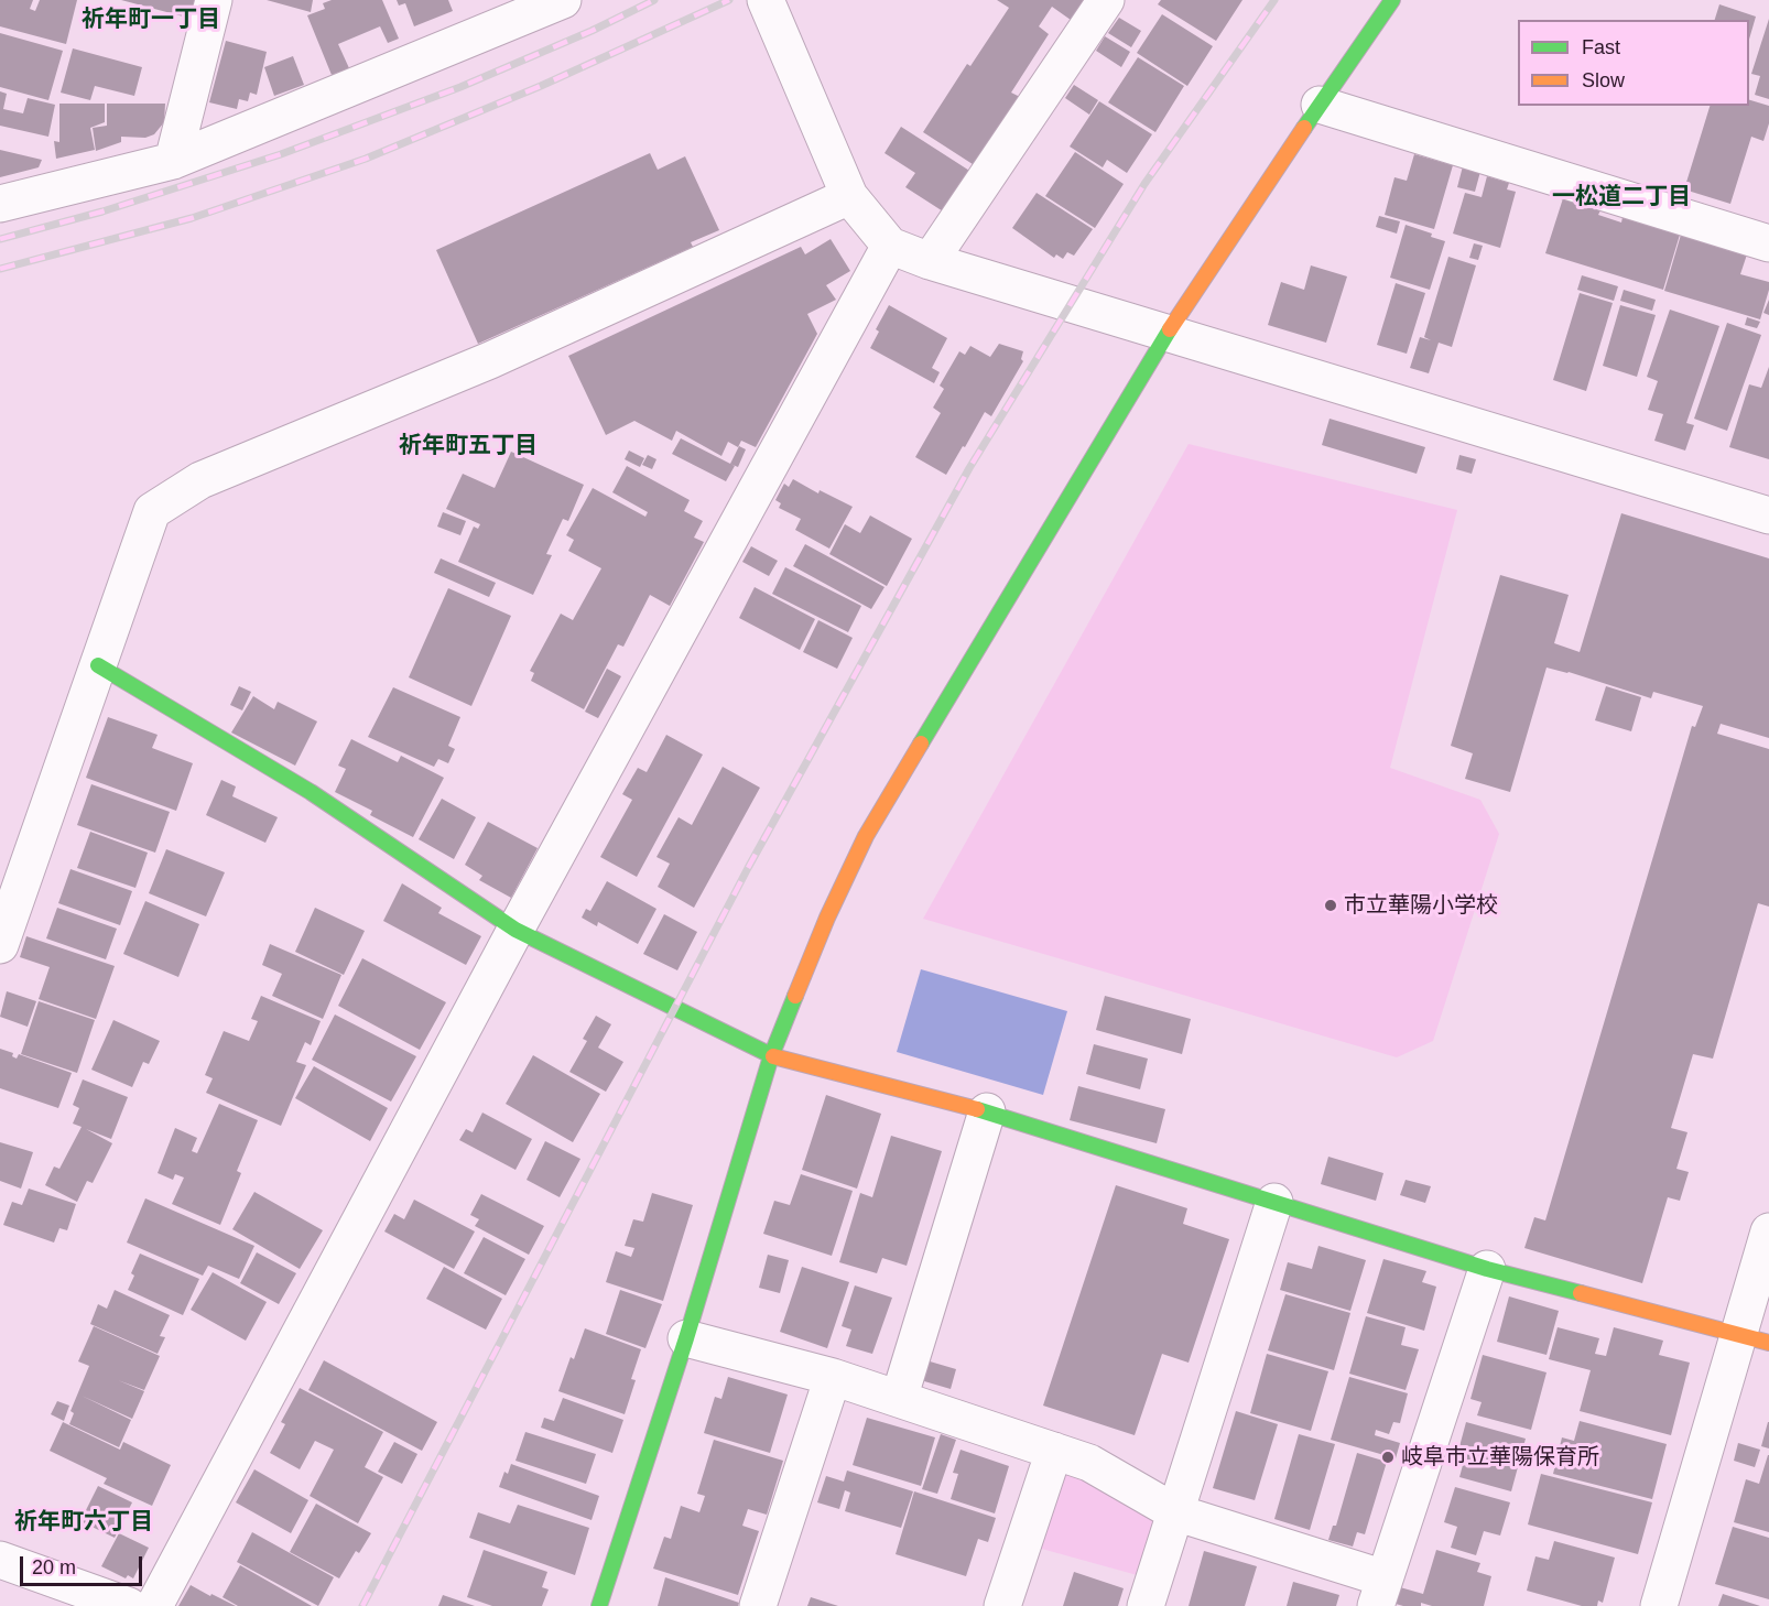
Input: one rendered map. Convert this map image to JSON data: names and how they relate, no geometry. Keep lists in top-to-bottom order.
{
  "districts": [
    "祈年町一丁目",
    "一松道二丁目",
    "祈年町五丁目",
    "祈年町六丁目"
  ],
  "places": ["市立華陽小学校", "岐阜市立華陽保育所"],
  "legend": ["Fast", "Slow"],
  "scale_bar": "20 m"
}
